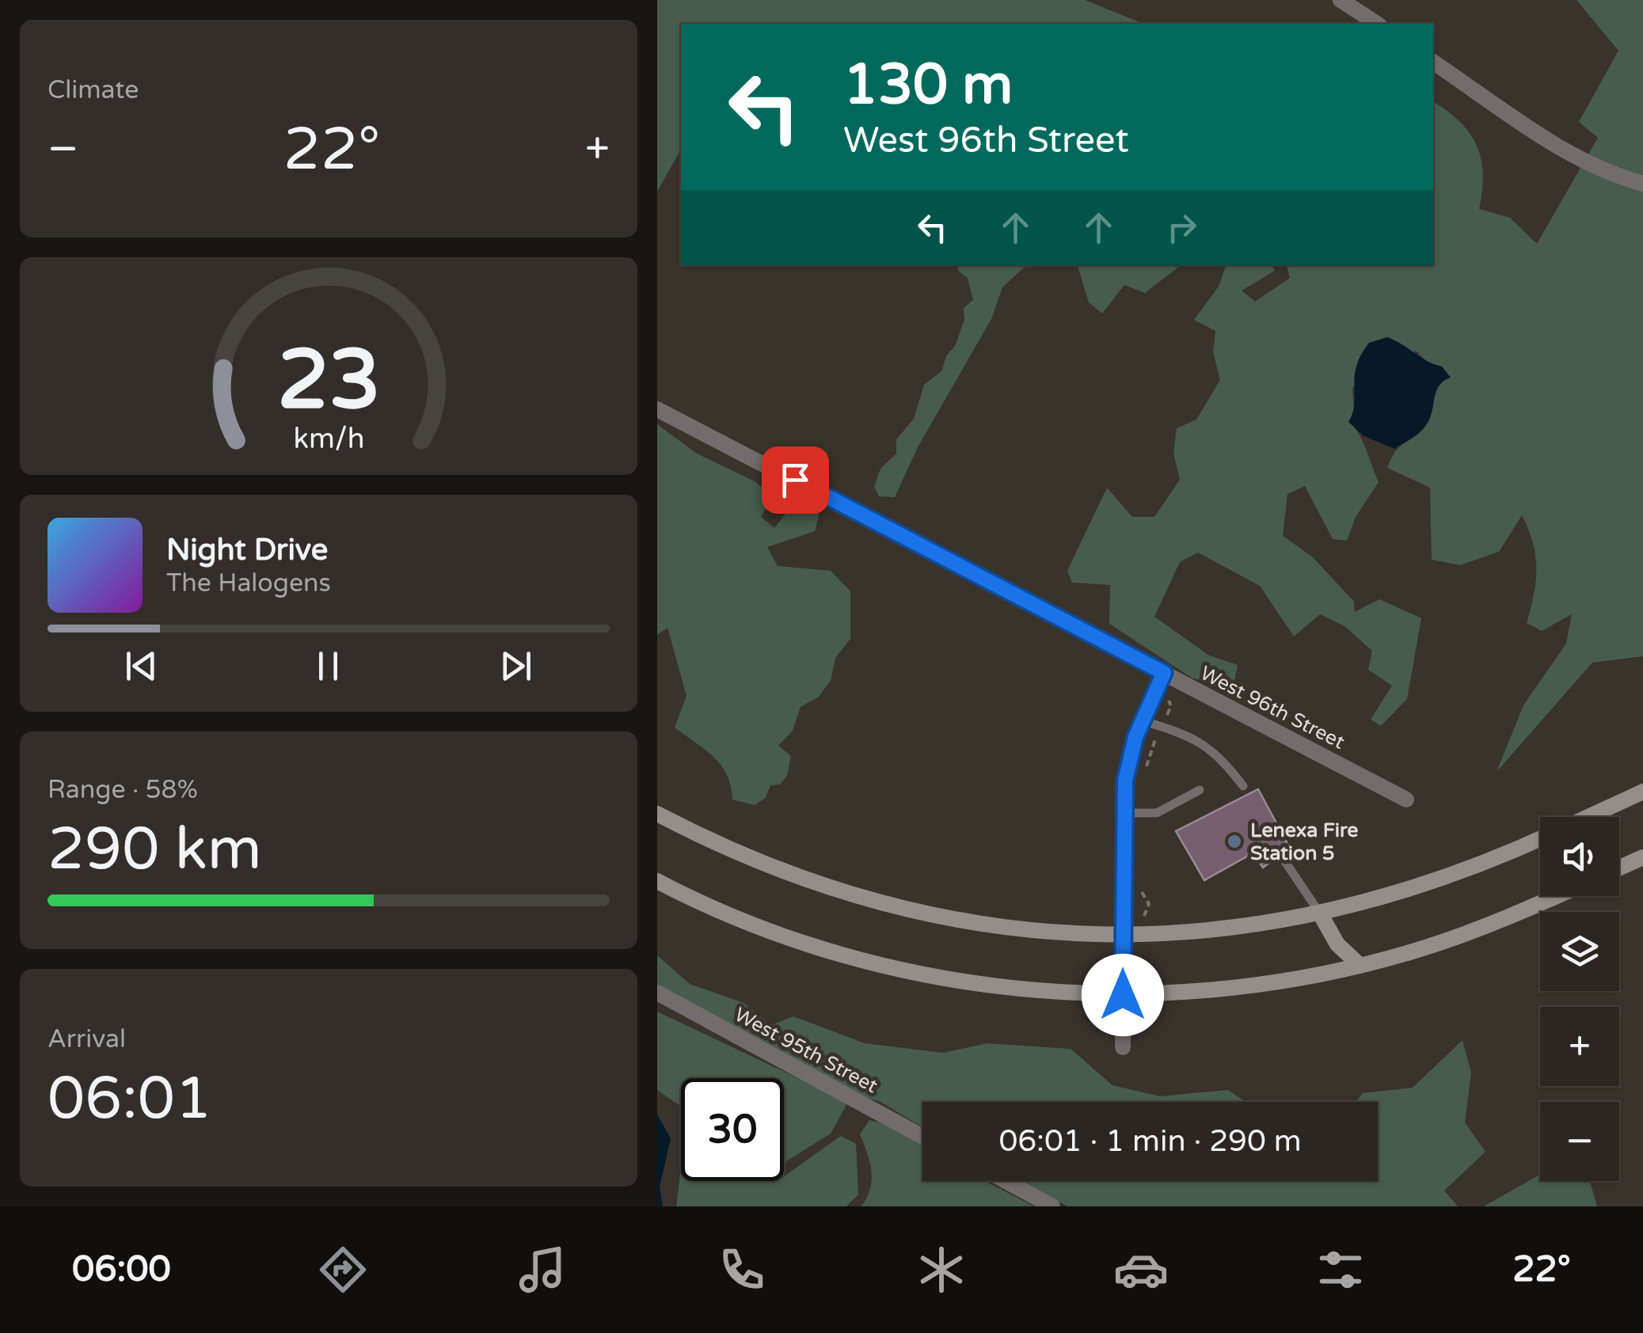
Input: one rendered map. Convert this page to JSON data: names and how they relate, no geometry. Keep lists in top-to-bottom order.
{
  "streets": {
    "street": ["West 96th Street", "West 95th Street"]
  },
  "places": ["Lenexa Fire Station 5"],
  "page": {
    "tile": [
      "Climate",
      ["Range · 58%", "290 km"],
      ["Arrival", "06:01"]
    ],
    "turn": ["130 m", "West 96th Street"],
    "heat": ["−", "22°", "+"],
    "song": ["Night Drive", "The Halogens"],
    "map_buttons": ["+", "−"],
    "limit": "30",
    "trip": "06:01 · 1 min · 290 m",
    "tabs": ["06:00", "22°"],
    "gauge": ["23", "km/h"]
  }
}
